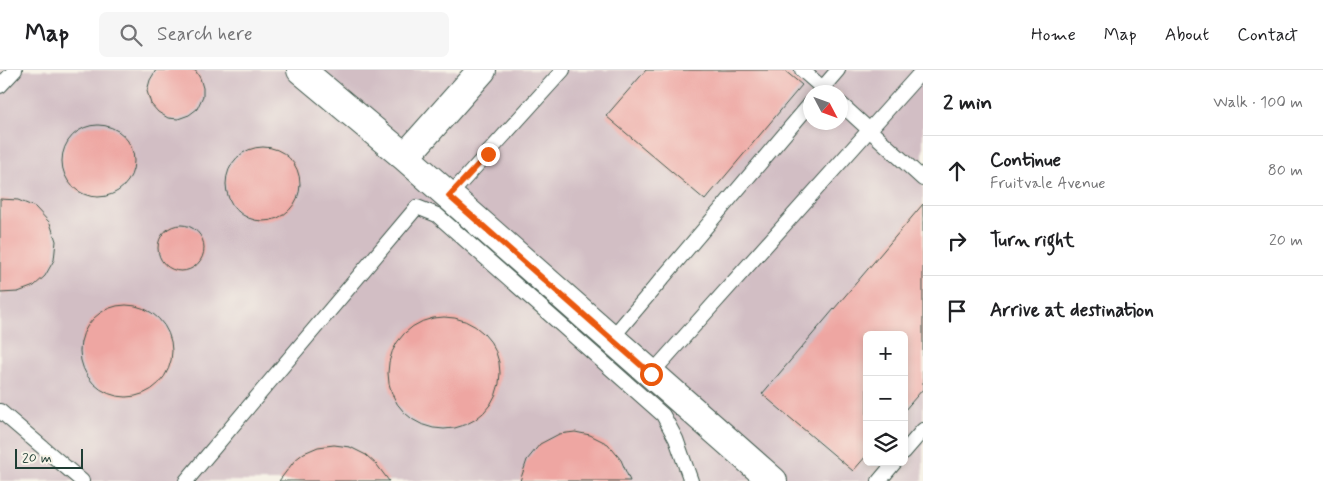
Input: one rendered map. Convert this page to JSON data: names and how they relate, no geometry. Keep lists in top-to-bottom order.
{
  "scale_bar": "20 m",
  "north": "bottom right",
  "page": {
    "header": "Map",
    "search": "Search here",
    "nav": [
      "Home",
      "Map",
      "About",
      "Contact"
    ],
    "heading": ["2 min", "Walk · 100 m"],
    "list": [
      ["Continue", "Fruitvale Avenue", "80 m"],
      ["Turn right", "20 m"],
      "Arrive at destination"
    ],
    "map_buttons": ["+", "−"],
    "scale": "20 m"
  }
}
